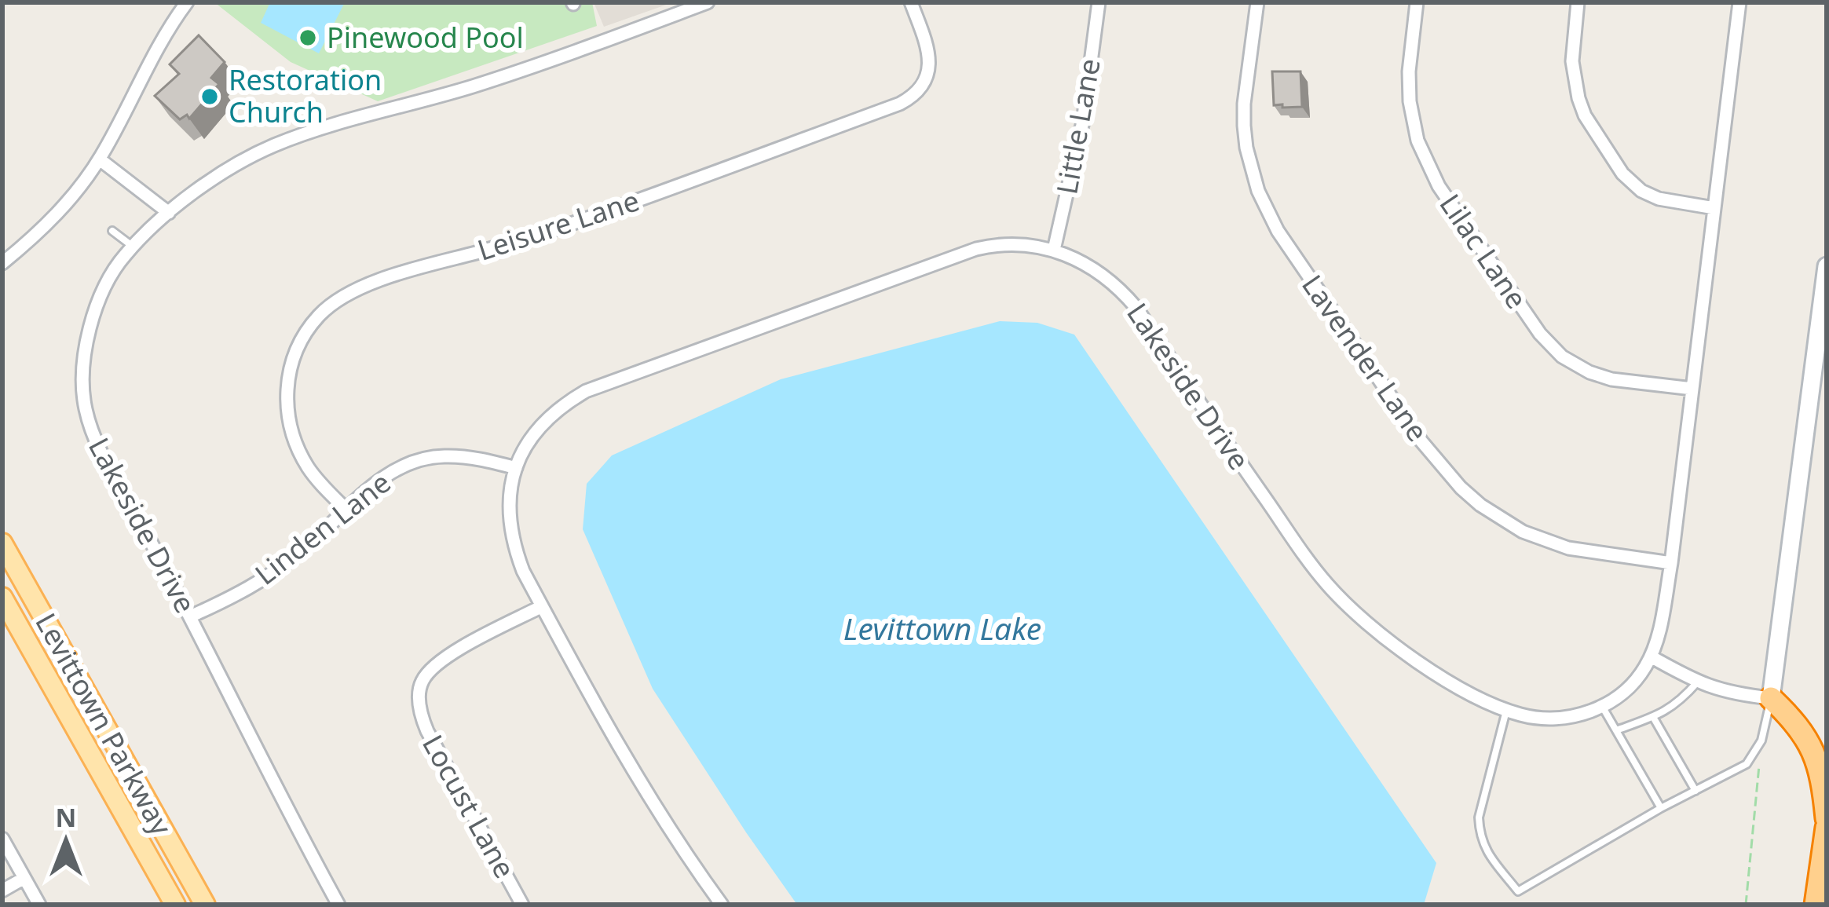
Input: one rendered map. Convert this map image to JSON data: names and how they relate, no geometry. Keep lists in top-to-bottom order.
{
  "streets": {
    "main road": ["Levittown Parkway"],
    "street": [
      "Little Lane",
      "Leisure Lane",
      "Lilac Lane",
      "Lavender Lane",
      "Lakeside Drive",
      "Linden Lane",
      "Locust Lane"
    ]
  },
  "crossings": [
    ["Little Lane", "Lakeside Drive"],
    ["Leisure Lane", "Linden Lane"],
    ["Lilac Lane", "Lakeside Drive"],
    ["Lavender Lane", "Lakeside Drive"],
    ["Lakeside Drive", "Linden Lane"],
    ["Lakeside Drive", "Locust Lane"]
  ],
  "water": ["Levittown Lake"],
  "places": ["Pinewood Pool", "Restoration Church"],
  "north": "top"
}
